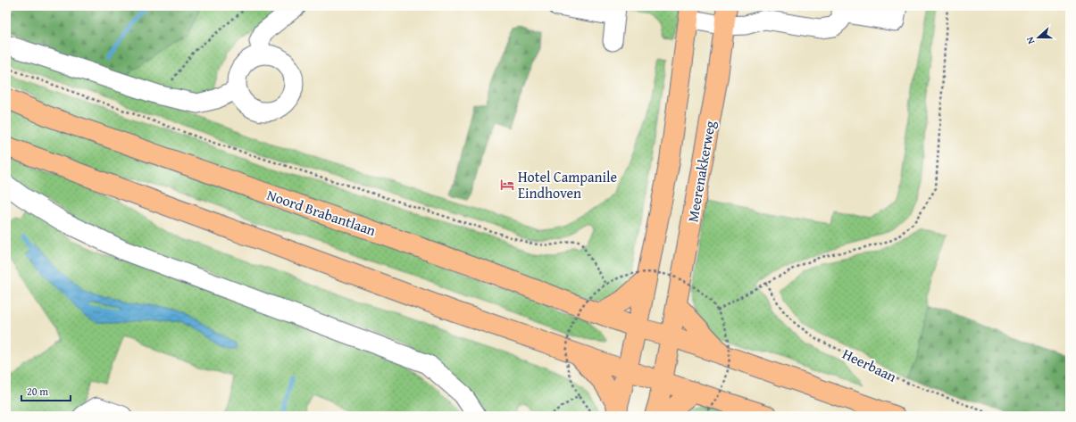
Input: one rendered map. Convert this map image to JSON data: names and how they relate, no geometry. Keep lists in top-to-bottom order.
{
  "streets": {
    "main road": ["Meerenakkerweg", "Noord Brabantlaan"],
    "path": ["Heerbaan"]
  },
  "crossings": [
    ["Meerenakkerweg", "Noord Brabantlaan"]
  ],
  "places": {
    "hotel": ["Hotel Campanile Eindhoven"]
  },
  "scale_bar": "20 m",
  "north": "left"
}
